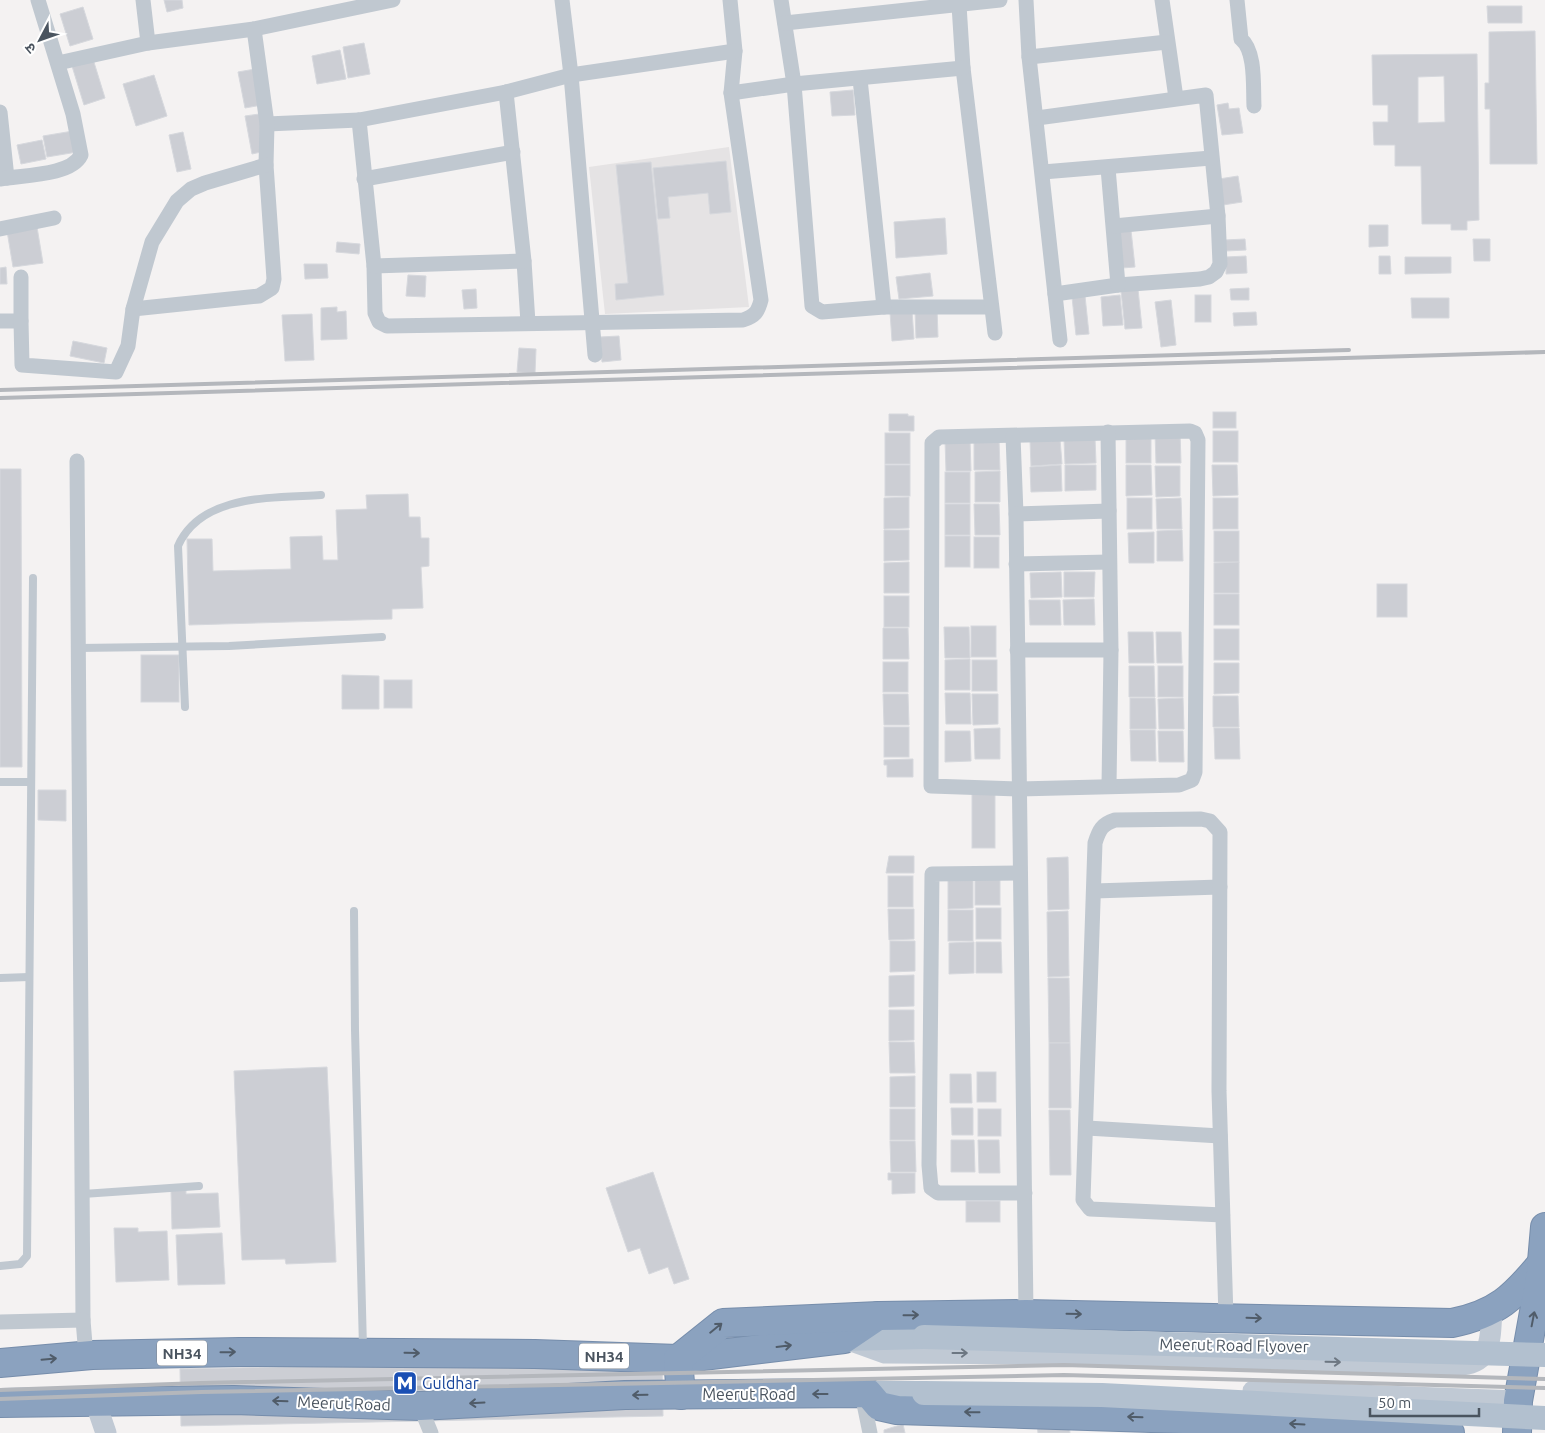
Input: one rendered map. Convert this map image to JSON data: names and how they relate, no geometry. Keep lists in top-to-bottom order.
{
  "streets": {
    "highway": ["NH34", "Meerut Road"],
    "main road": ["Meerut Road Flyover"]
  },
  "crossings": [
    ["Meerut Road Flyover", "NH34"]
  ],
  "places": {
    "metro station": ["Guldhar"]
  },
  "scale_bar": "50 m",
  "north": "bottom left"
}
